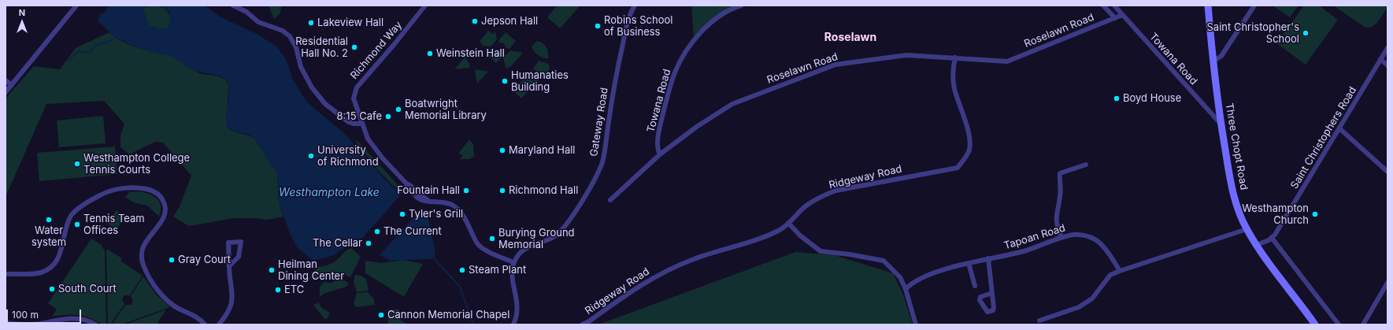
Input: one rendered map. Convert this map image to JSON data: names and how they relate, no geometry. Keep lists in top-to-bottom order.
{
  "streets": {
    "main road": ["Three Chopt Road"],
    "street": [
      "Roselawn Road",
      "Richmond Way",
      "Towana Road",
      "Gateway Road",
      "Saint Christophers Road",
      "Ridgeway Road",
      "Tapoan Road"
    ]
  },
  "crossings": [
    ["Roselawn Road", "Towana Road"],
    ["Roselawn Road", "Ridgeway Road"],
    ["Richmond Way", "Gateway Road"],
    ["Towana Road", "Three Chopt Road"],
    ["Saint Christophers Road", "Three Chopt Road"]
  ],
  "districts": ["Roselawn"],
  "water": ["Westhampton Lake"],
  "places": [
    "Jepson Hall",
    "Lakeview Hall",
    "Robins School of Business",
    "Saint Christopher's School",
    "Residential Hall No. 2",
    "Weinstein Hall",
    "Humanaties Building",
    "Boyd House",
    "Boatwright Memorial Library",
    "8:15 Cafe",
    "Maryland Hall",
    "University of Richmond",
    "Westhampton College Tennis Courts",
    "Fountain Hall",
    "Richmond Hall",
    "Tyler's Grill",
    "Westhampton Church",
    "Water system",
    "Tennis Team Offices",
    "The Current",
    "Burying Ground Memorial",
    "The Cellar",
    "Gray Court",
    "Heilman Dining Center",
    "Steam Plant",
    "South Court",
    "ETC",
    "Cannon Memorial Chapel"
  ],
  "scale_bar": "100 m",
  "north": "top"
}
